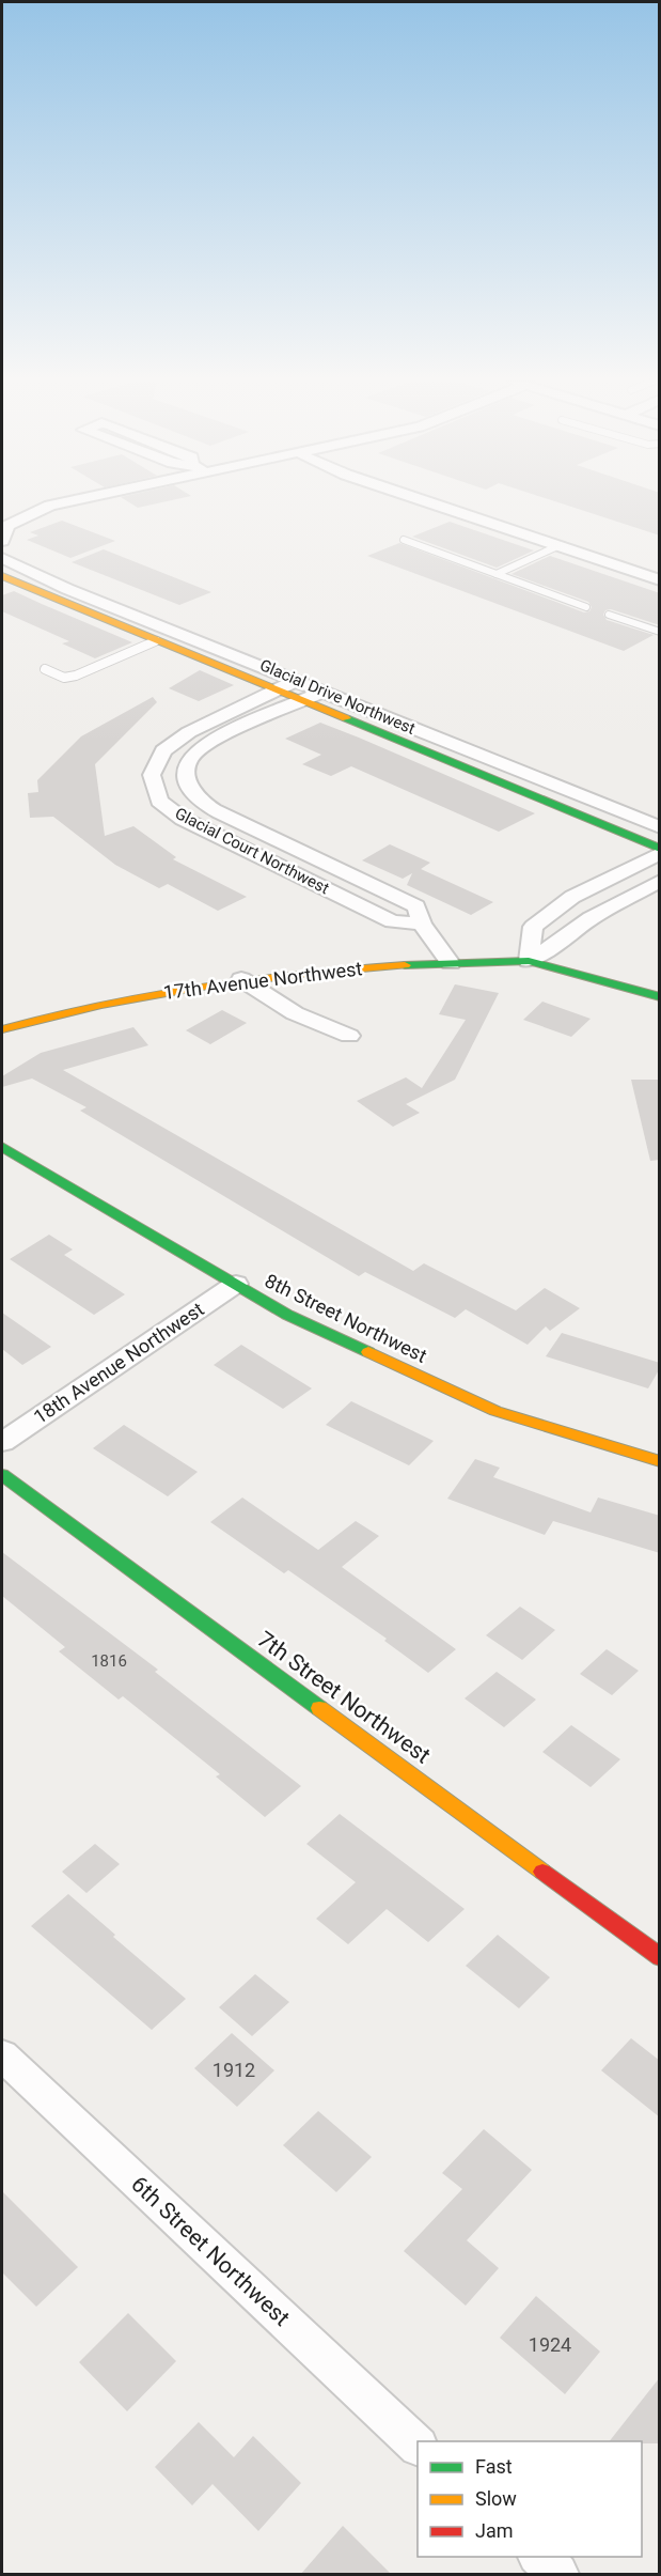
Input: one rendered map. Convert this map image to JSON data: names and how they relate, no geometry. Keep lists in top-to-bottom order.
{
  "streets": {
    "street": [
      "Glacial Drive Northwest",
      "Glacial Court Northwest",
      "17th Avenue Northwest",
      "8th Street Northwest",
      "18th Avenue Northwest",
      "7th Street Northwest",
      "6th Street Northwest"
    ]
  },
  "crossings": [
    ["Glacial Drive Northwest", "Glacial Court Northwest"],
    ["8th Street Northwest", "18th Avenue Northwest"]
  ],
  "house_numbers": ["1816", "1912", "1924"],
  "legend": ["Fast", "Slow", "Jam"]
}
